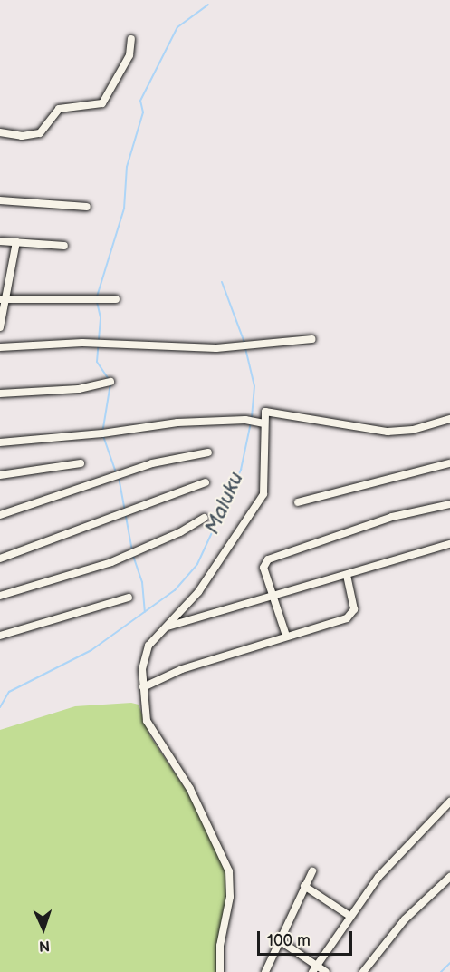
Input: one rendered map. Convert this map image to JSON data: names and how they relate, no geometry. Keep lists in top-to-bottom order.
{
  "water": ["Maluku"],
  "scale_bar": "100 m",
  "north": "bottom"
}
